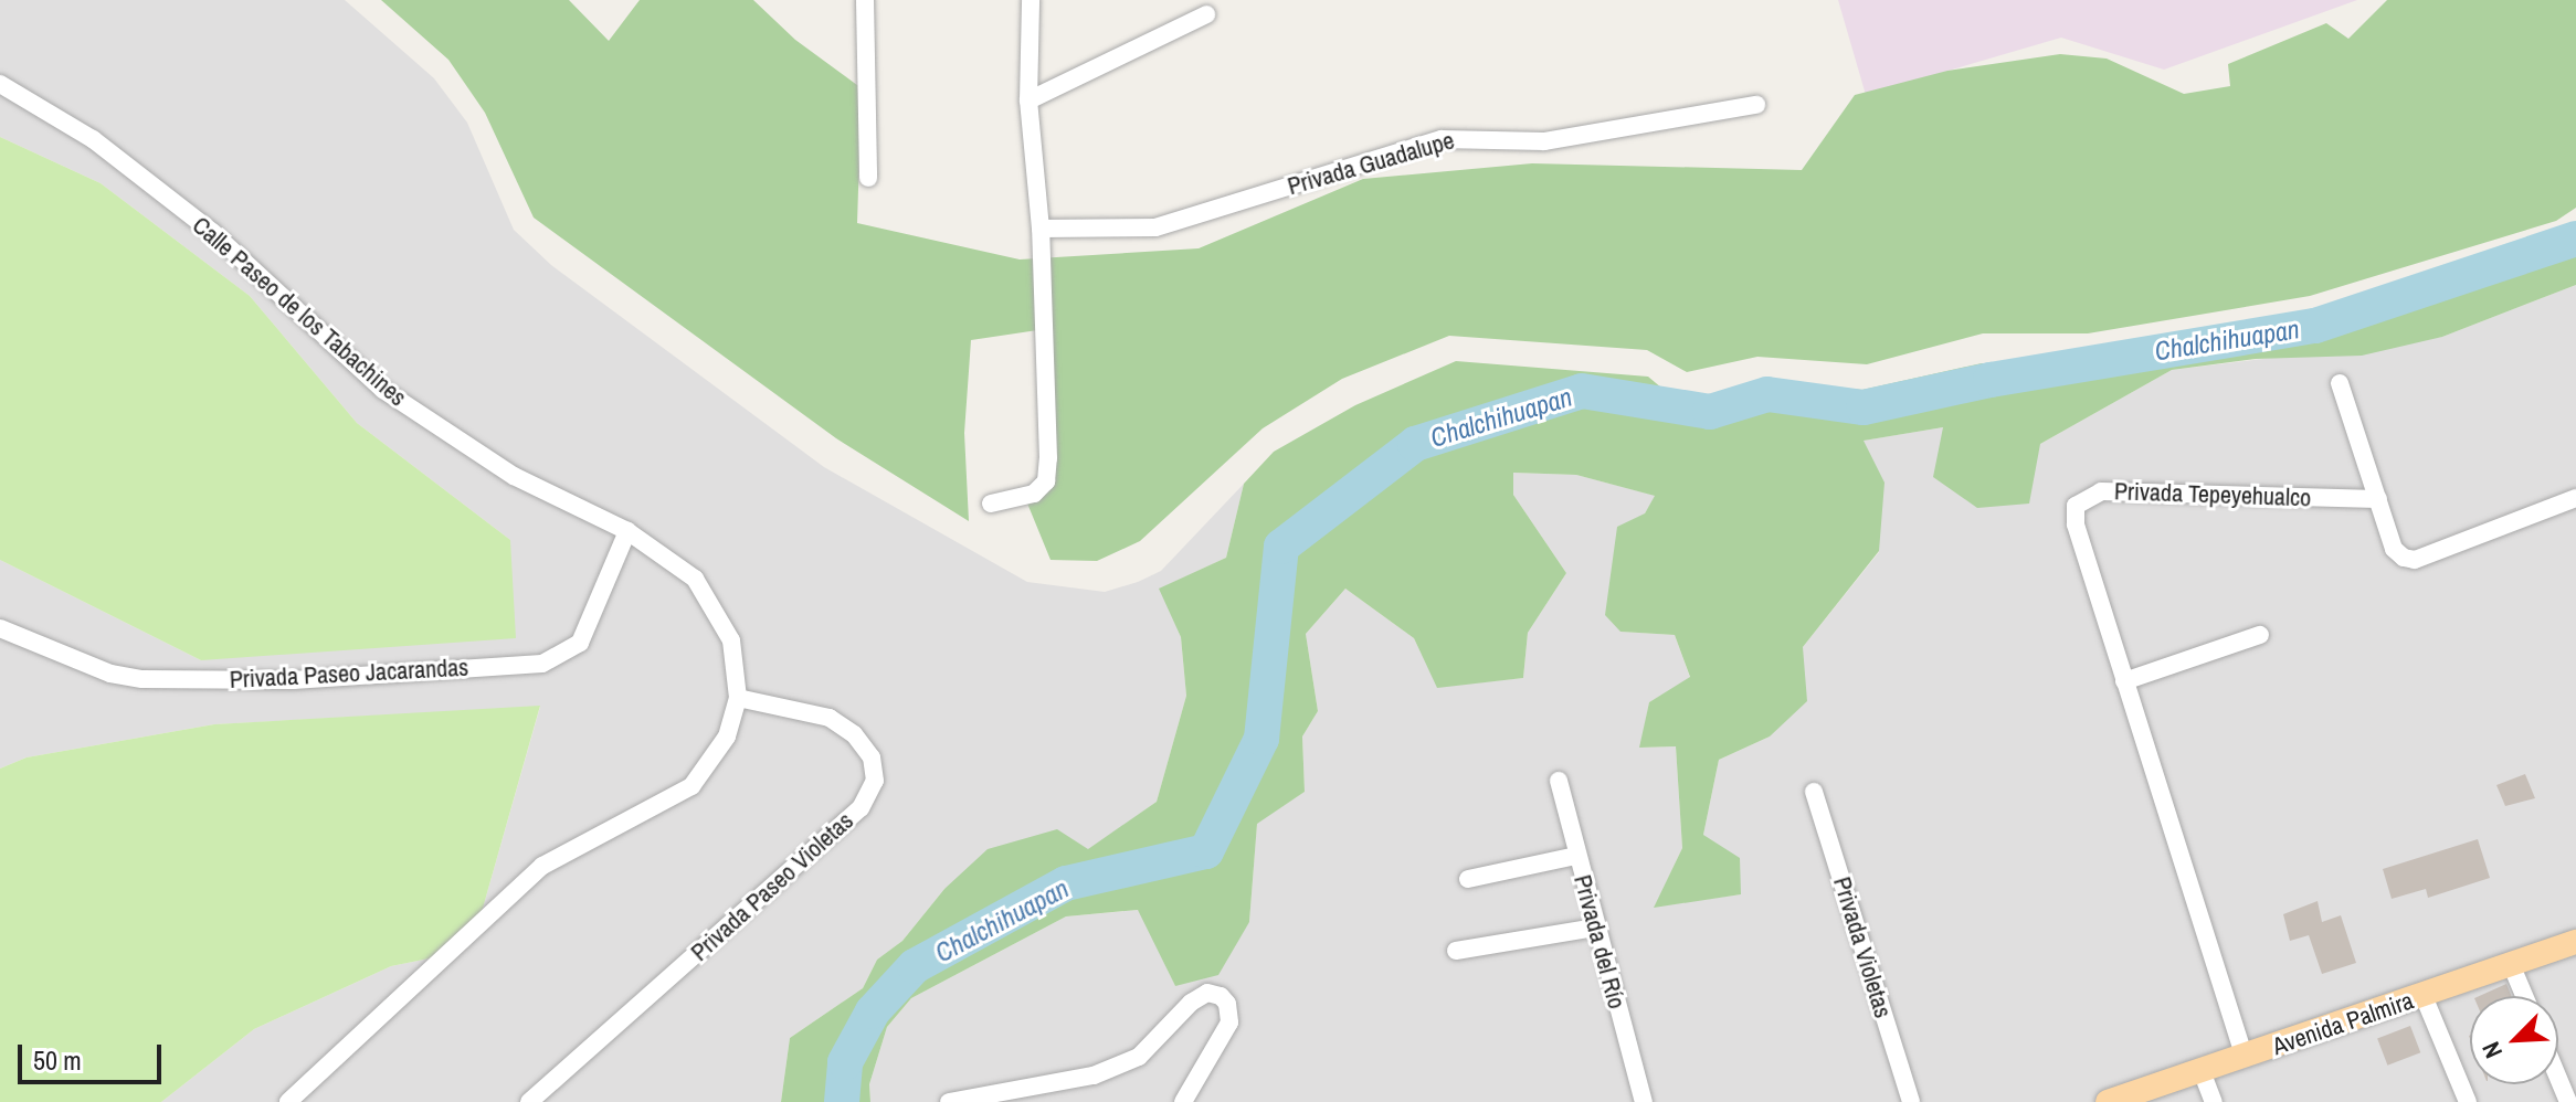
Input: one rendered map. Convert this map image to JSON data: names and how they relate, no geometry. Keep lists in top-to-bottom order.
{
  "streets": {
    "main road": ["Avenida Palmira"],
    "street": [
      "Privada Guadalupe",
      "Calle Paseo de los Tabachines",
      "Privada Tepeyehualco",
      "Privada Paseo Jacarandas",
      "Privada Paseo Violetas",
      "Privada del Río",
      "Privada Violetas"
    ]
  },
  "crossings": [
    ["Calle Paseo de los Tabachines", "Privada Paseo Jacarandas"],
    ["Calle Paseo de los Tabachines", "Privada Paseo Violetas"],
    ["Privada Tepeyehualco", "Avenida Palmira"]
  ],
  "water": ["Chalchihuapan"],
  "scale_bar": "50 m",
  "north": "bottom left"
}
